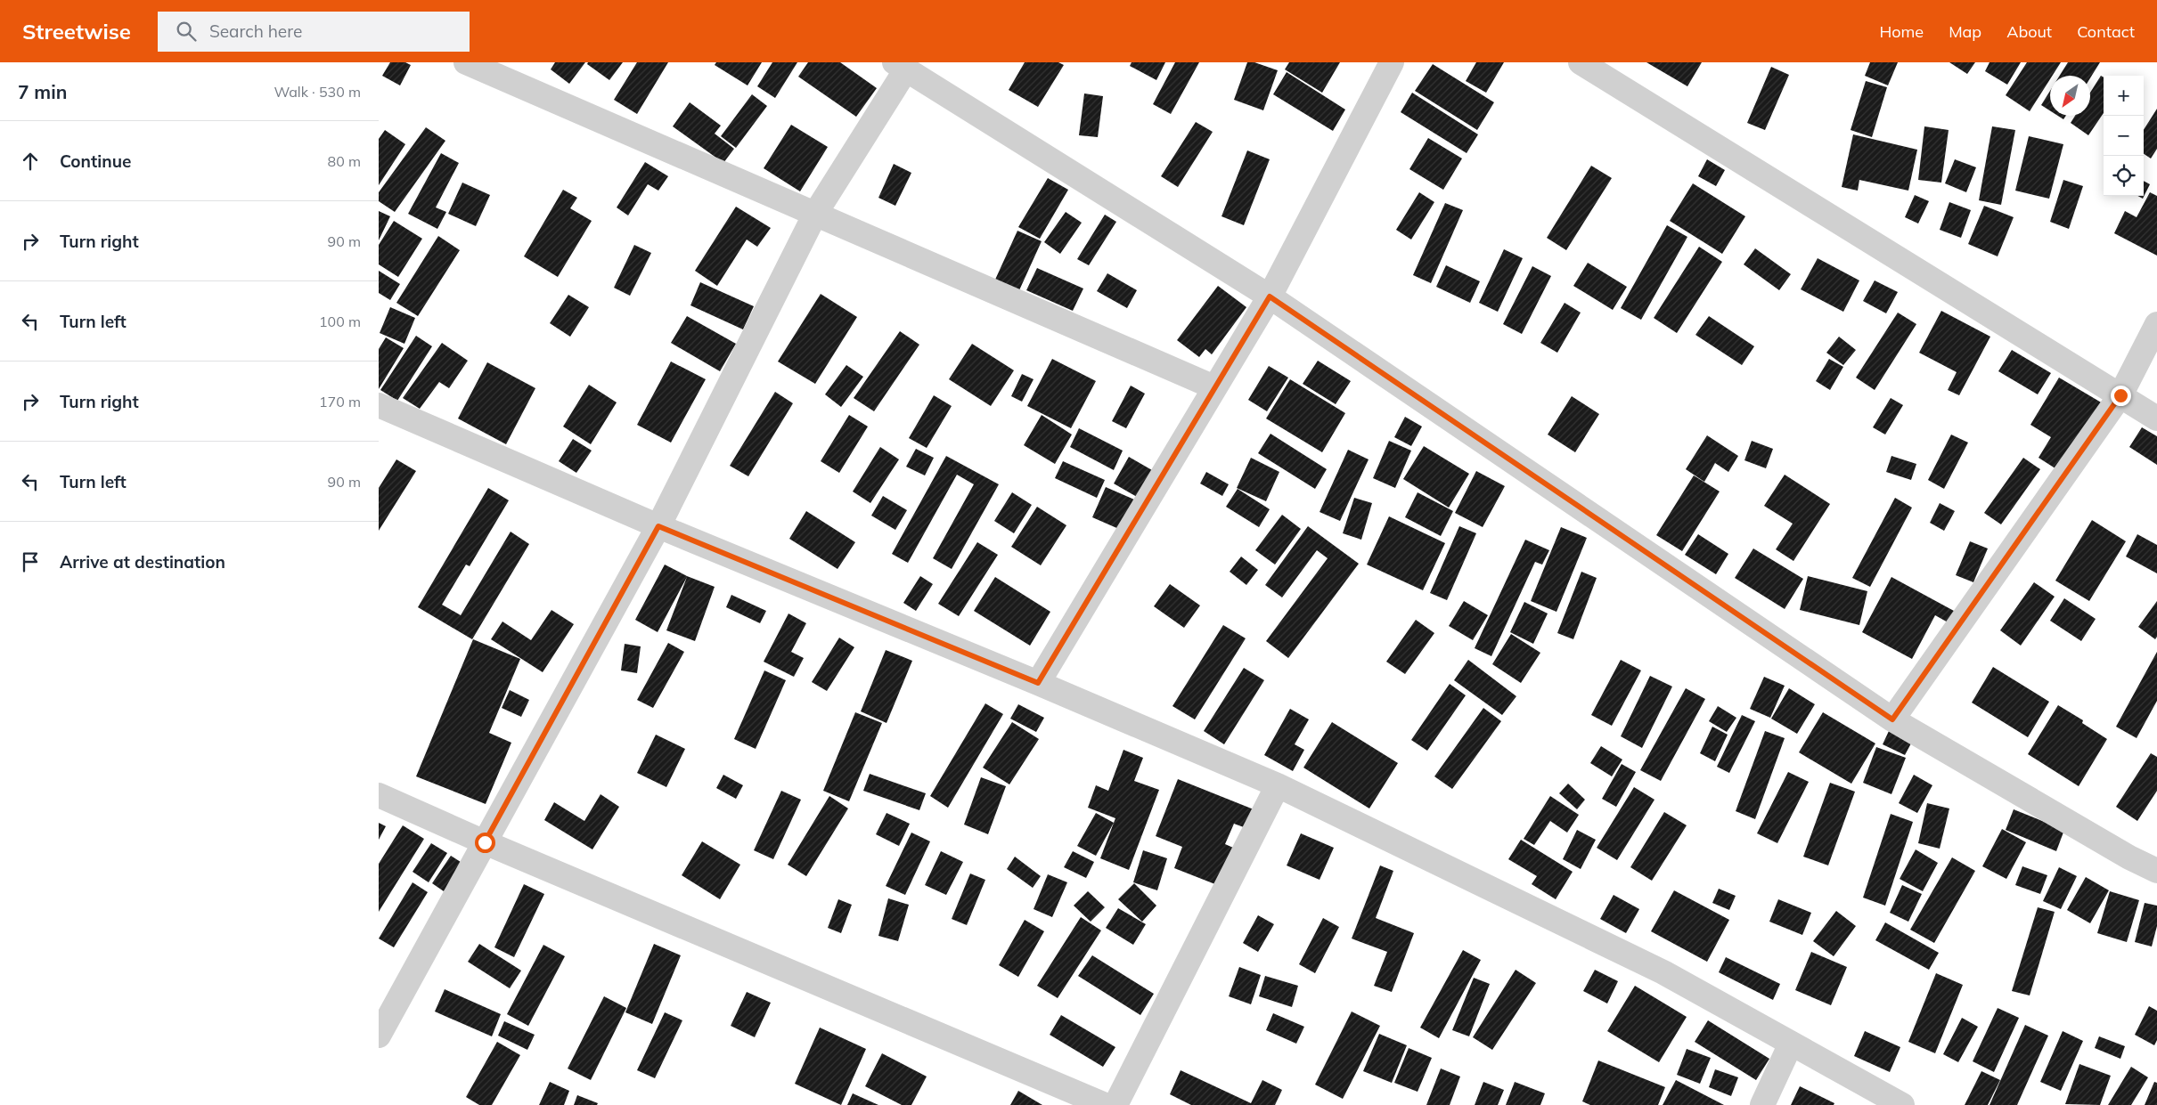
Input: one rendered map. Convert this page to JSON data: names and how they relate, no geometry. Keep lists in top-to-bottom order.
{
  "north": "bottom left",
  "page": {
    "header": "Streetwise",
    "search": "Search here",
    "nav": [
      "Home",
      "Map",
      "About",
      "Contact"
    ],
    "heading": ["7 min", "Walk · 530 m"],
    "map_buttons": ["+", "−"],
    "list": [
      ["Continue", "80 m"],
      ["Turn right", "90 m"],
      ["Turn left", "100 m"],
      ["Turn right", "170 m"],
      ["Turn left", "90 m"],
      "Arrive at destination"
    ]
  }
}
